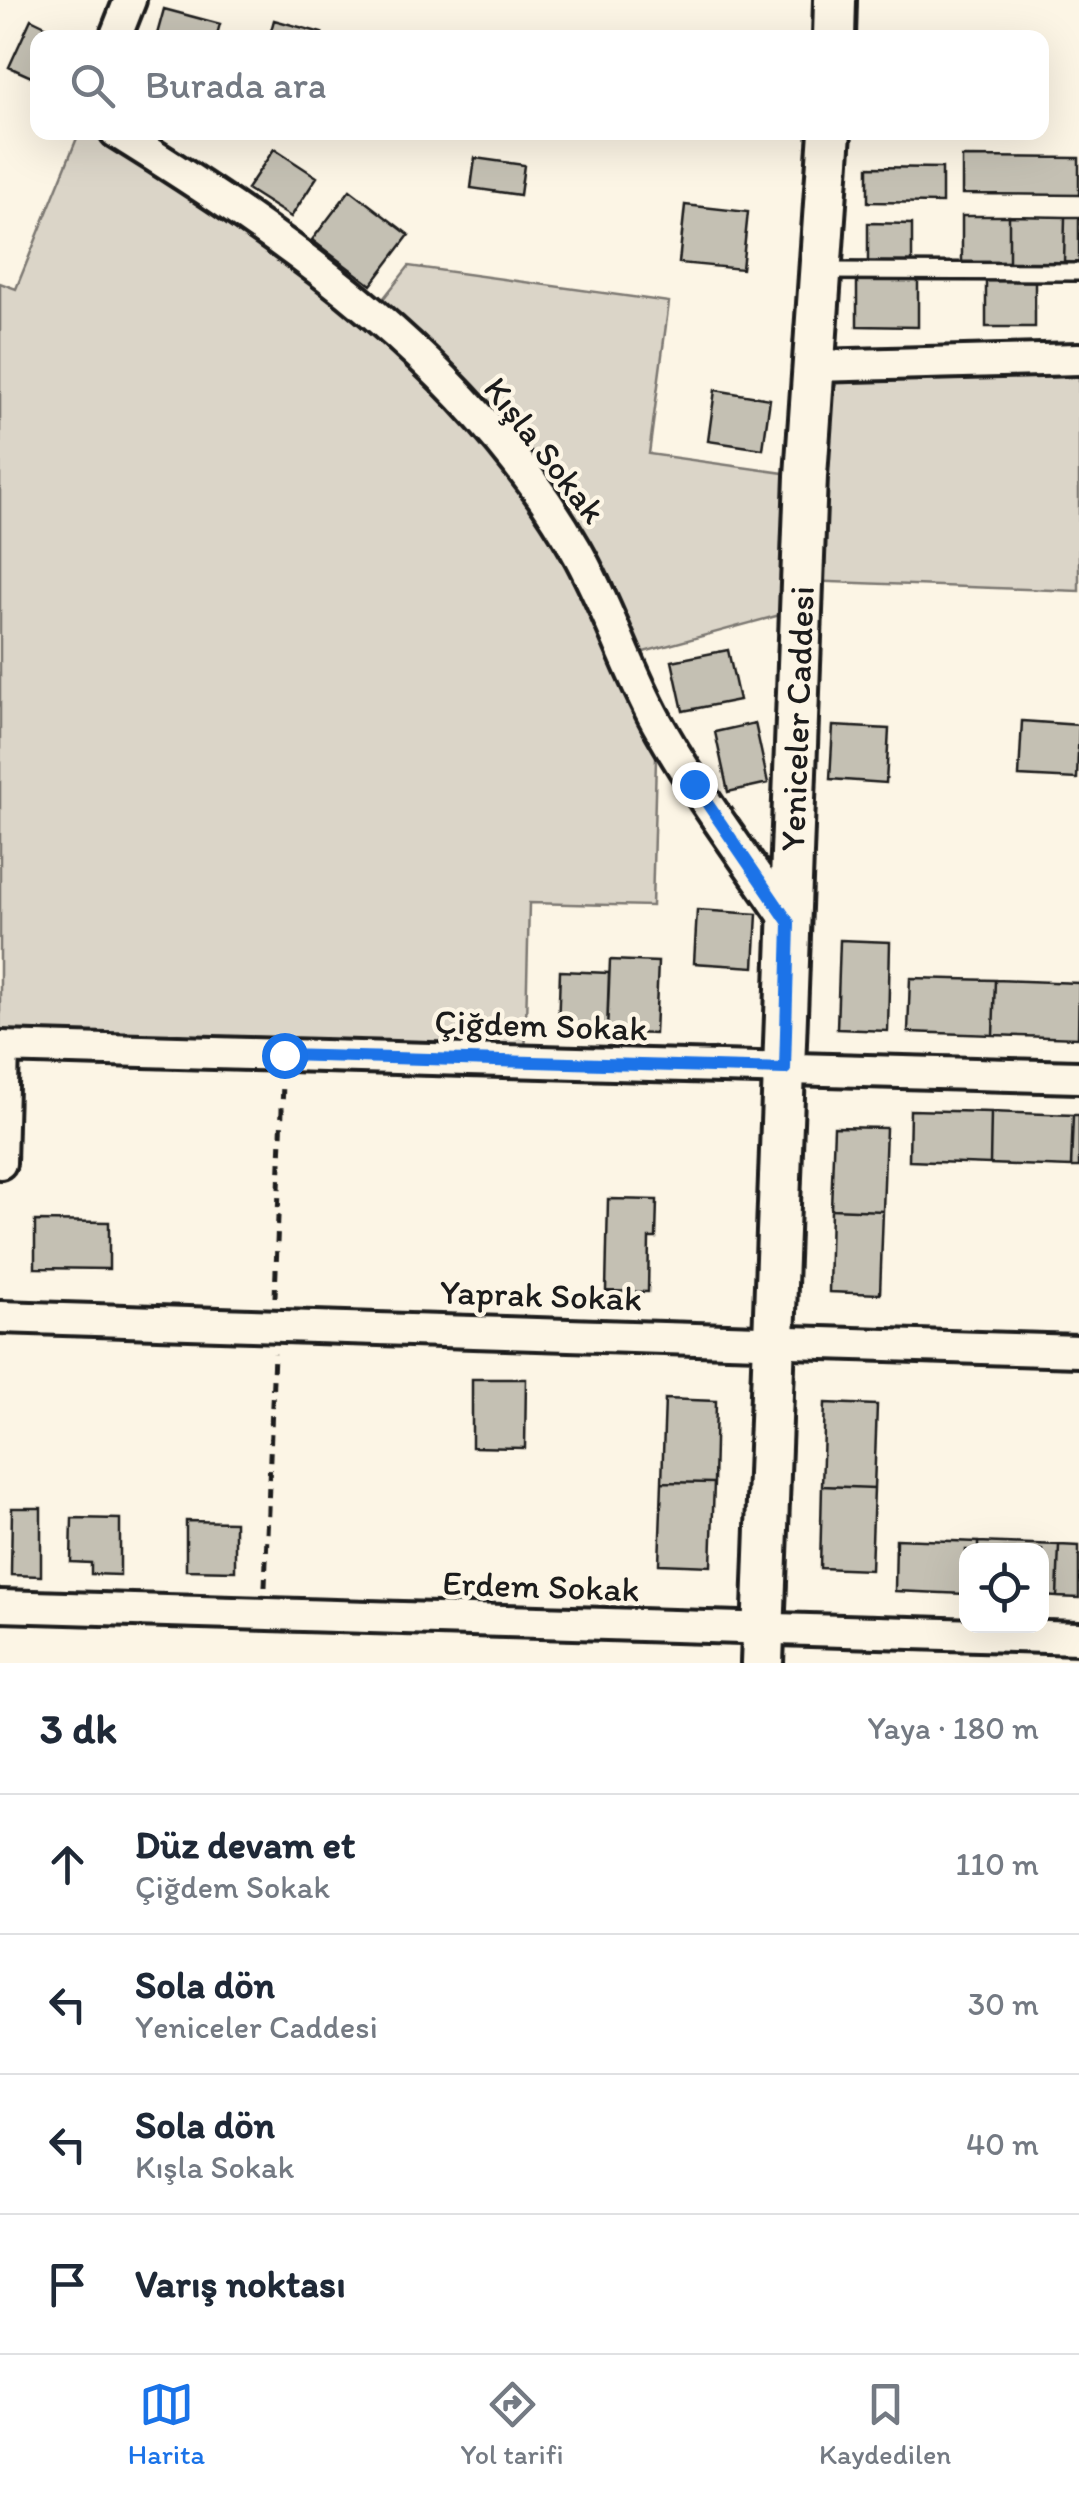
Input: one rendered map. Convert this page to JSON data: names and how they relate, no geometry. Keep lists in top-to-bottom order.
{
  "streets": {
    "street": [
      "Kışla Sokak",
      "Yeniceler Caddesi",
      "Çiğdem Sokak",
      "Yaprak Sokak",
      "Erdem Sokak"
    ]
  },
  "crossings": [
    ["Kışla Sokak", "Yeniceler Caddesi"],
    ["Yeniceler Caddesi", "Çiğdem Sokak"],
    ["Yeniceler Caddesi", "Yaprak Sokak"],
    ["Yeniceler Caddesi", "Erdem Sokak"]
  ],
  "page": {
    "search": "Burada ara",
    "heading": ["3 dk", "Yaya · 180 m"],
    "list": [
      ["Düz devam et", "Çiğdem Sokak", "110 m"],
      ["Sola dön", "Yeniceler Caddesi", "30 m"],
      ["Sola dön", "Kışla Sokak", "40 m"],
      "Varış noktası"
    ],
    "nav": ["Harita", "Yol tarifi", "Kaydedilen"]
  }
}
